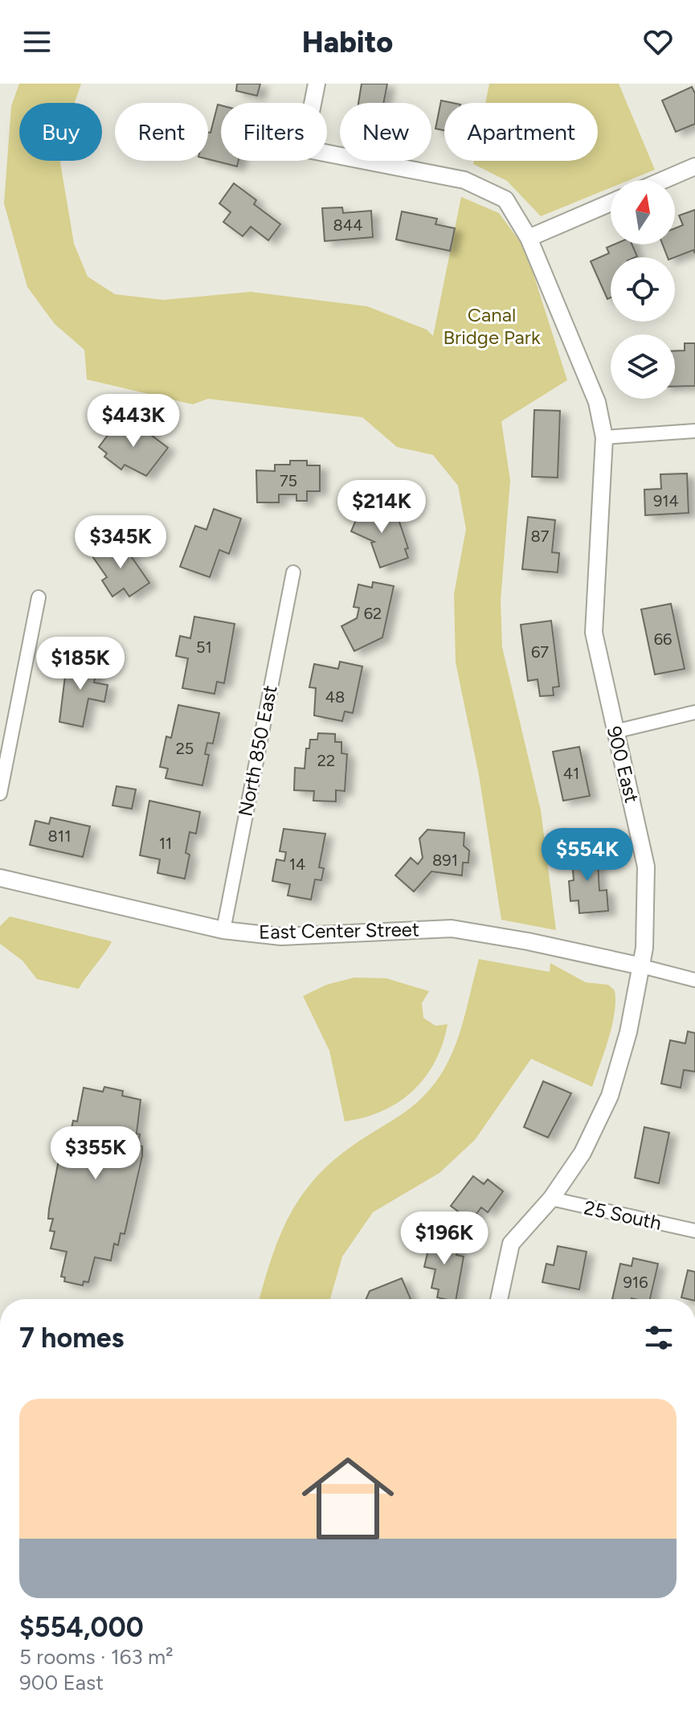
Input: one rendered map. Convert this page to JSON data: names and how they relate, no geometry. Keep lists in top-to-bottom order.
{
  "streets": {
    "street": [
      "North 850 East",
      "900 East",
      "East Center Street",
      "25 South"
    ]
  },
  "crossings": [
    ["North 850 East", "East Center Street"],
    ["900 East", "East Center Street"],
    ["900 East", "25 South"]
  ],
  "parks": ["Canal Bridge Park"],
  "house_numbers": [
    "844",
    "75",
    "914",
    "87",
    "62",
    "66",
    "51",
    "67",
    "48",
    "25",
    "22",
    "41",
    "811",
    "11",
    "891",
    "14",
    "916"
  ],
  "north": "top",
  "page": {
    "header": "Habito",
    "chip": [
      "Buy",
      "Rent",
      "Filters",
      "New",
      "Apartment"
    ],
    "price": [
      "$443K",
      "$214K",
      "$345K",
      "$185K",
      "$554K",
      "$355K",
      "$196K"
    ],
    "heading": "7 homes",
    "list": [
      {
        "name": "$554,000",
        "note": "5 rooms · 163 m² · 900 East"
      }
    ]
  }
}
